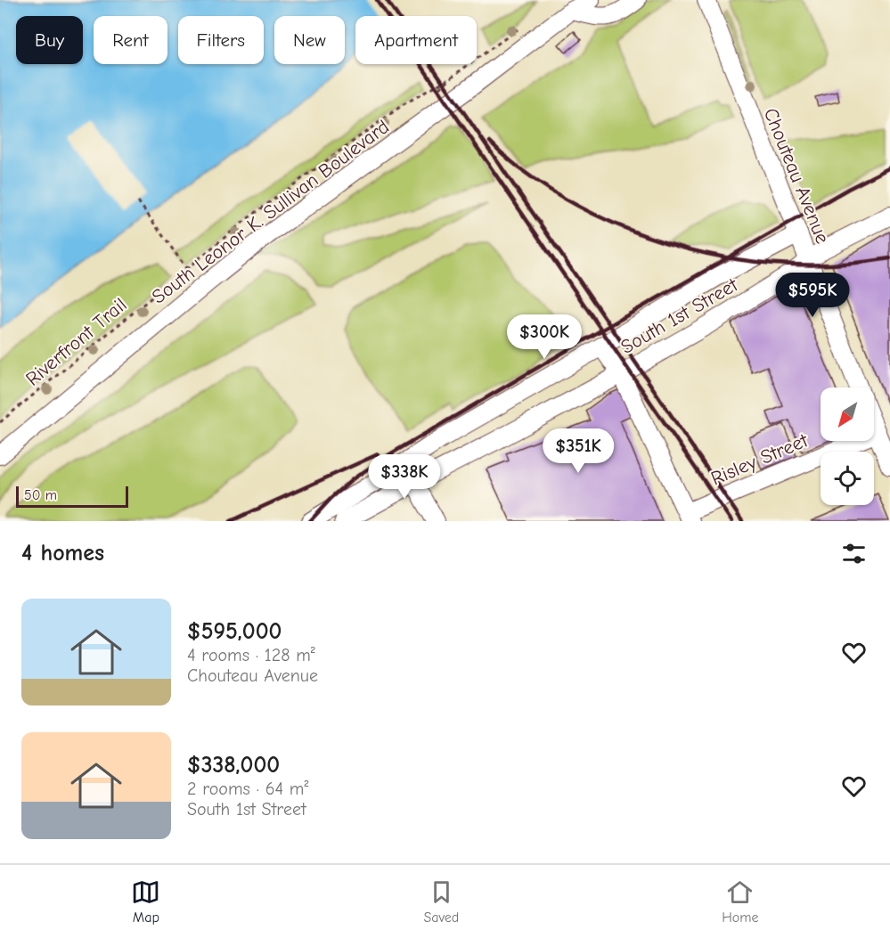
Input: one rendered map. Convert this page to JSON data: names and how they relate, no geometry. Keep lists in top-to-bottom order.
{
  "streets": {
    "street": [
      "Chouteau Avenue",
      "South Leonor K. Sullivan Boulevard",
      "South 1st Street",
      "Risley Street"
    ],
    "path": ["Riverfront Trail"]
  },
  "crossings": [
    ["Chouteau Avenue", "South 1st Street"]
  ],
  "scale_bar": "50 m",
  "north": "bottom left",
  "page": {
    "chip": [
      "Buy",
      "Rent",
      "Filters",
      "New",
      "Apartment"
    ],
    "price": [
      "$595K",
      "$300K",
      "$351K",
      "$338K"
    ],
    "scale": "50 m",
    "heading": "4 homes",
    "list": [
      {
        "name": "$595,000",
        "note": "4 rooms · 128 m² · Chouteau Avenue"
      },
      {
        "name": "$338,000",
        "note": "2 rooms · 64 m² · South 1st Street"
      }
    ],
    "tabs": ["Map", "Saved", "Home"]
  }
}
